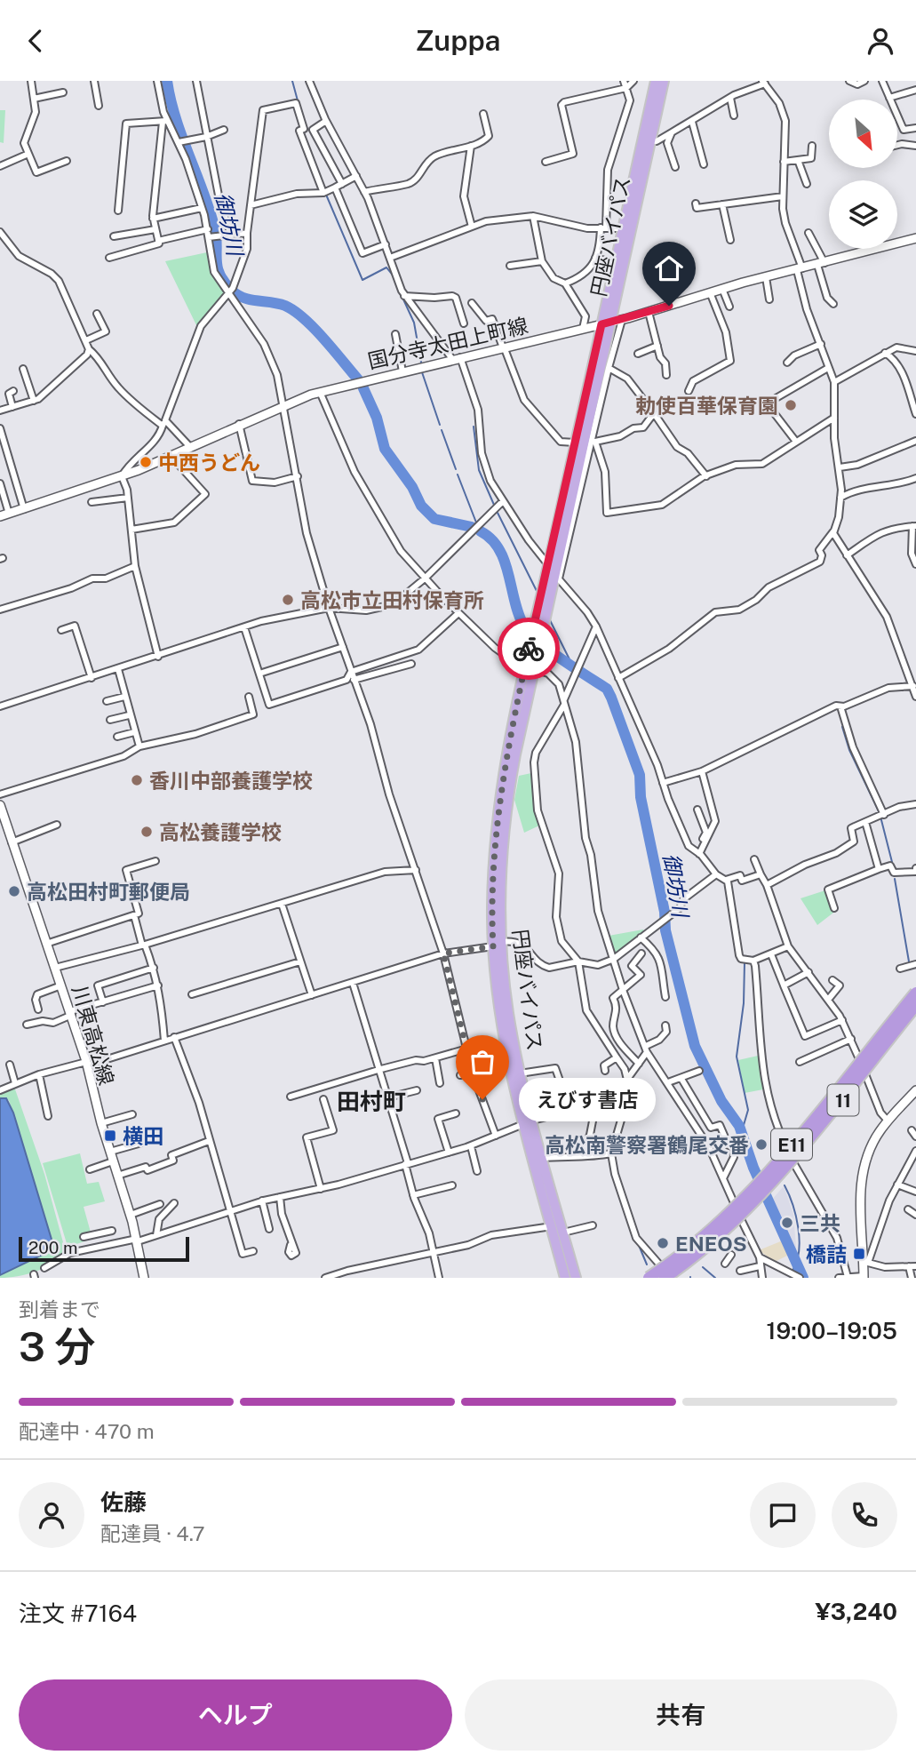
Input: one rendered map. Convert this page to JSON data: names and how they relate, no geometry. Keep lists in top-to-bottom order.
{
  "streets": {
    "highway": ["円座バイパス", "11", "E11"],
    "main road": ["国分寺太田上町線", "川東高松線"]
  },
  "crossings": [
    ["円座バイパス", "国分寺太田上町線"]
  ],
  "districts": ["田村町"],
  "water": ["御坊川"],
  "places": {
    "other": [
      "勅使百華保育園",
      "中西うどん",
      "高松市立田村保育所",
      "香川中部養護学校",
      "高松養護学校",
      "高松田村町郵便局",
      "えびす書店",
      "高松南警察署鶴尾交番",
      "三共",
      "ENEOS"
    ],
    "transit": ["横田", "橋詰"]
  },
  "scale_bar": "200 m",
  "north": "bottom right",
  "page": {
    "header": "Zuppa",
    "bubble": "えびす書店",
    "scale": "200 m",
    "heading": ["3 分", "到着まで", "19:00–19:05"],
    "panel": [
      "佐藤",
      "配達員 · 4.7",
      "注文 #7164",
      "¥3,240"
    ],
    "bar": "配達中 · 470 m",
    "buttons": ["ヘルプ", "共有"]
  }
}
